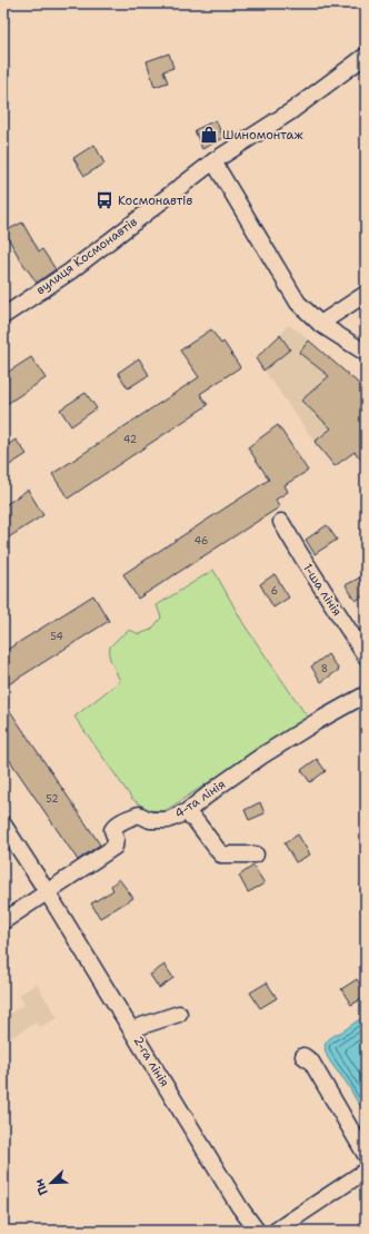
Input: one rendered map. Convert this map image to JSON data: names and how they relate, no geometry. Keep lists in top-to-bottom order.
{
  "streets": {
    "street": [
      "вулиця Космонавтів",
      "1-ша лінія",
      "4-та лінія",
      "2-га лінія"
    ]
  },
  "crossings": [
    ["4-та лінія", "2-га лінія"]
  ],
  "places": {
    "shop": ["Шиномонтаж"],
    "bus stop": ["Космонавтів"]
  },
  "house_numbers": [
    "42",
    "46",
    "6",
    "54",
    "8",
    "52"
  ],
  "north": "bottom left"
}
